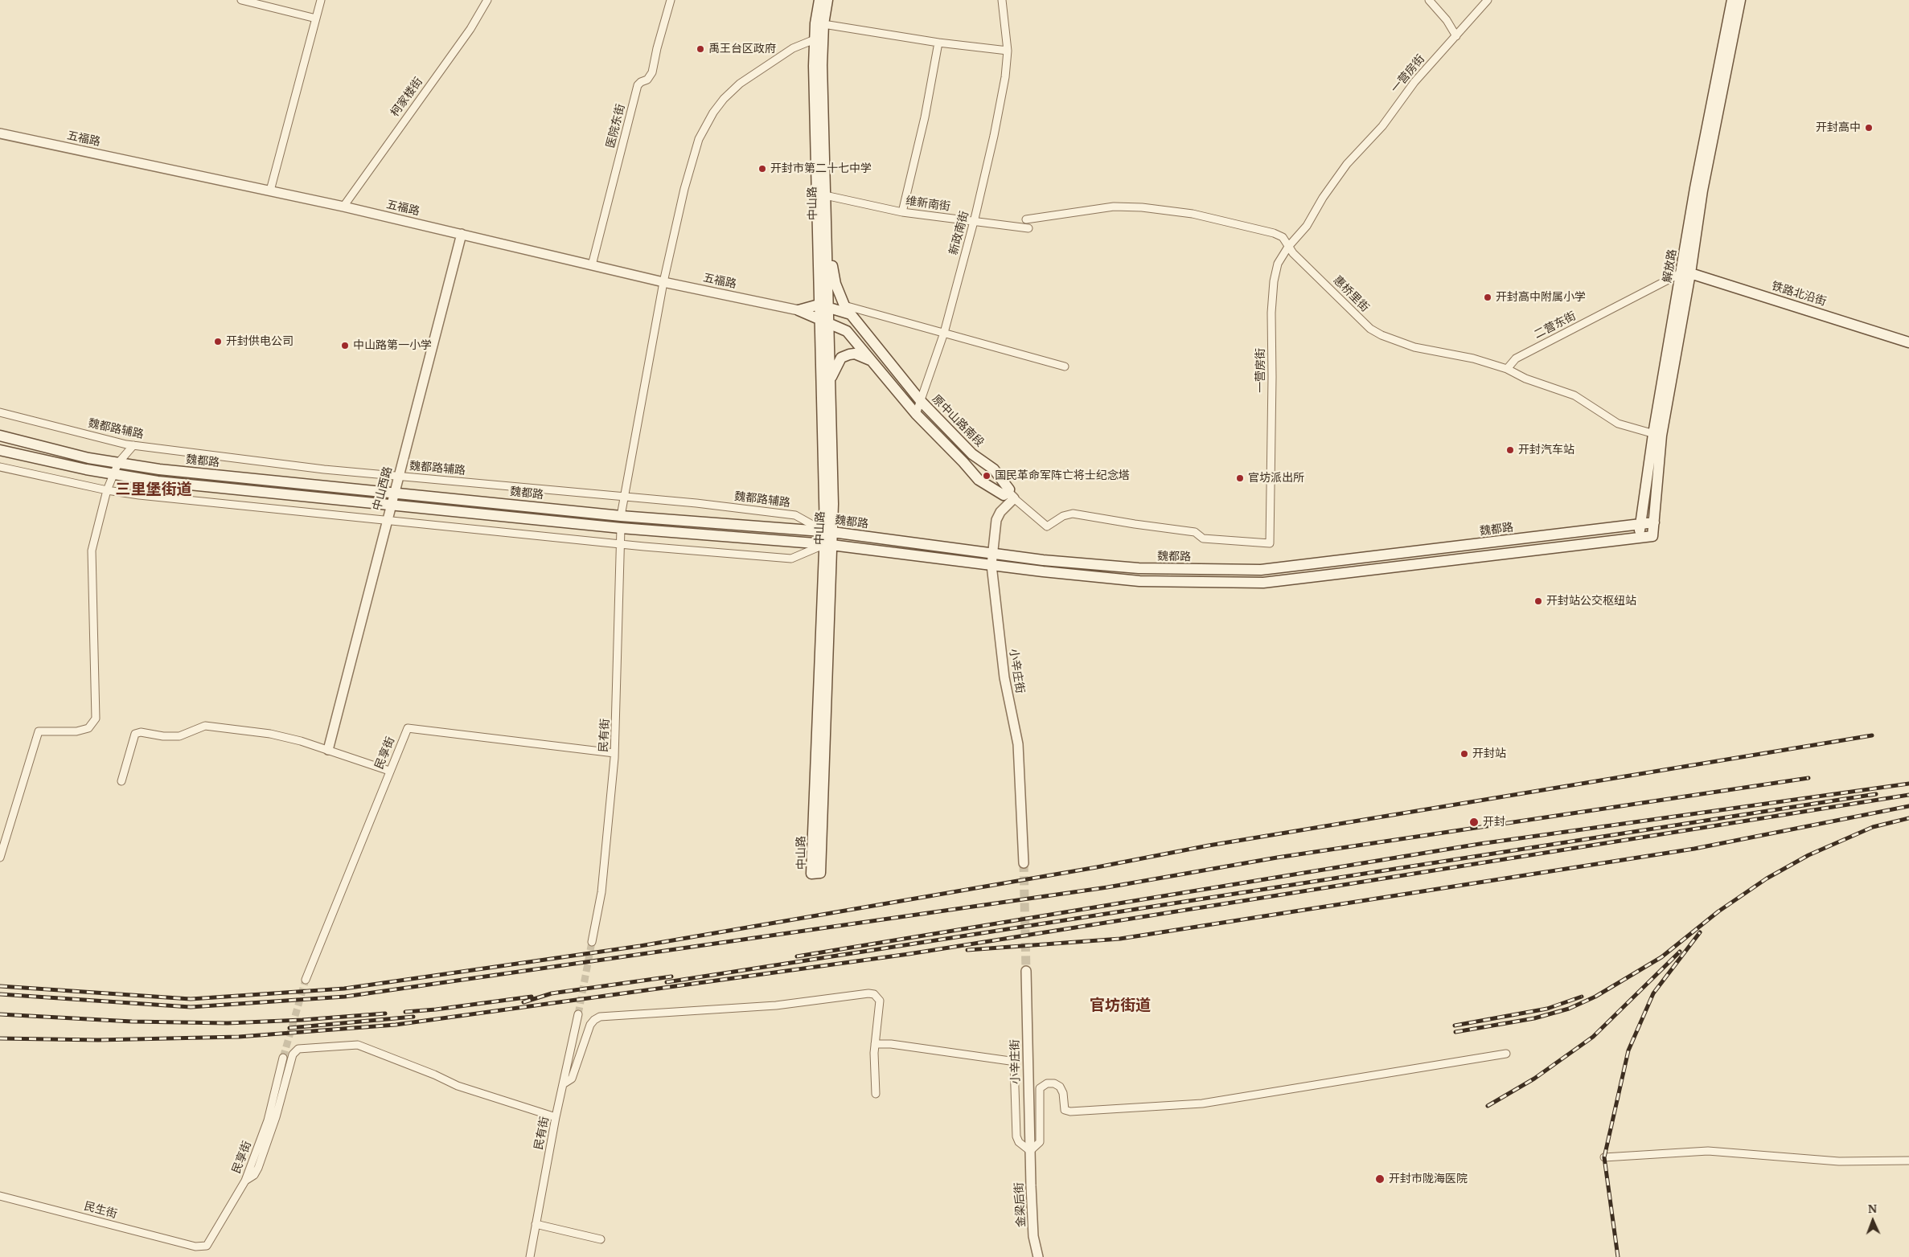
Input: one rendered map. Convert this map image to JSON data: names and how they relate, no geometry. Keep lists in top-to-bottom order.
{
  "streets": {
    "main road": [
      "中山路",
      "解放路",
      "铁路北沿街",
      "原中山路南段",
      "魏都路"
    ],
    "street": [
      "一营房街",
      "柯家楼街",
      "医院东街",
      "五福路",
      "维新南街",
      "新政南街",
      "惠桥里街",
      "二营东街",
      "魏都路辅路",
      "中山西路",
      "小辛庄街",
      "民有街",
      "民享街",
      "金梁后街",
      "民生街"
    ]
  },
  "crossings": [
    ["一营房街", "惠桥里街"],
    ["一营房街", "原中山路南段"],
    ["一营房街", "小辛庄街"],
    ["柯家楼街", "五福路"],
    ["医院东街", "五福路"],
    ["五福路", "中山西路"],
    ["中山路", "维新南街"],
    ["中山路", "原中山路南段"],
    ["中山路", "魏都路辅路"],
    ["中山路", "魏都路"],
    ["维新南街", "新政南街"],
    ["新政南街", "原中山路南段"],
    ["解放路", "惠桥里街"],
    ["解放路", "铁路北沿街"],
    ["解放路", "二营东街"],
    ["解放路", "魏都路"],
    ["惠桥里街", "二营东街"],
    ["铁路北沿街", "二营东街"],
    ["原中山路南段", "小辛庄街"],
    ["魏都路辅路", "魏都路"],
    ["魏都路辅路", "中山西路"],
    ["魏都路", "中山西路"],
    ["魏都路", "小辛庄街"],
    ["小辛庄街", "金梁后街"],
    ["民有街", "民享街"],
    ["民享街", "民生街"]
  ],
  "districts": ["三里堡街道", "官坊街道"],
  "places": [
    "禹王台区政府",
    "开封高中",
    "开封市第二十七中学",
    "开封高中附属小学",
    "开封供电公司",
    "中山路第一小学",
    "开封汽车站",
    "国民革命军阵亡将士纪念塔",
    "官坊派出所",
    "开封站公交枢纽站",
    "开封站",
    "开封",
    "开封市陇海医院"
  ],
  "north": "top"
}
